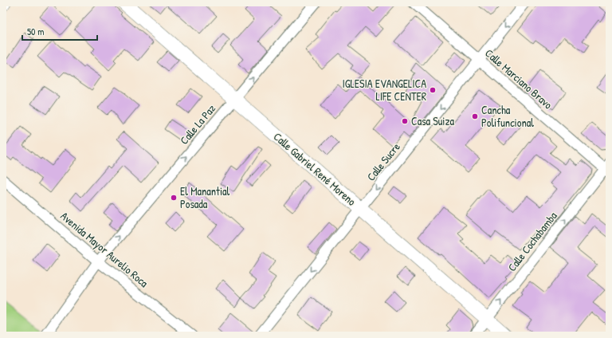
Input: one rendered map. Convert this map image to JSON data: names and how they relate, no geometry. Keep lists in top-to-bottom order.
{
  "streets": {
    "street": [
      "Calle Marciano Bravo",
      "Calle La Paz",
      "Calle Sucre",
      "Calle Gabriel René Moreno",
      "Calle Cochabamba",
      "Avenida Mayor Aurelio Roca"
    ]
  },
  "crossings": [
    ["Calle Marciano Bravo", "Calle Sucre"],
    ["Calle Marciano Bravo", "Calle Cochabamba"],
    ["Calle La Paz", "Calle Gabriel René Moreno"],
    ["Calle La Paz", "Avenida Mayor Aurelio Roca"],
    ["Calle Sucre", "Calle Gabriel René Moreno"],
    ["Calle Gabriel René Moreno", "Calle Cochabamba"]
  ],
  "one_way": ["Calle La Paz", "Calle Sucre", "Calle Cochabamba"],
  "places": [
    "IGLESIA EVANGELICA LIFE CENTER",
    "Cancha Polifuncional",
    "Casa Suiza",
    "El Manantial Posada"
  ],
  "scale_bar": "50 m"
}
